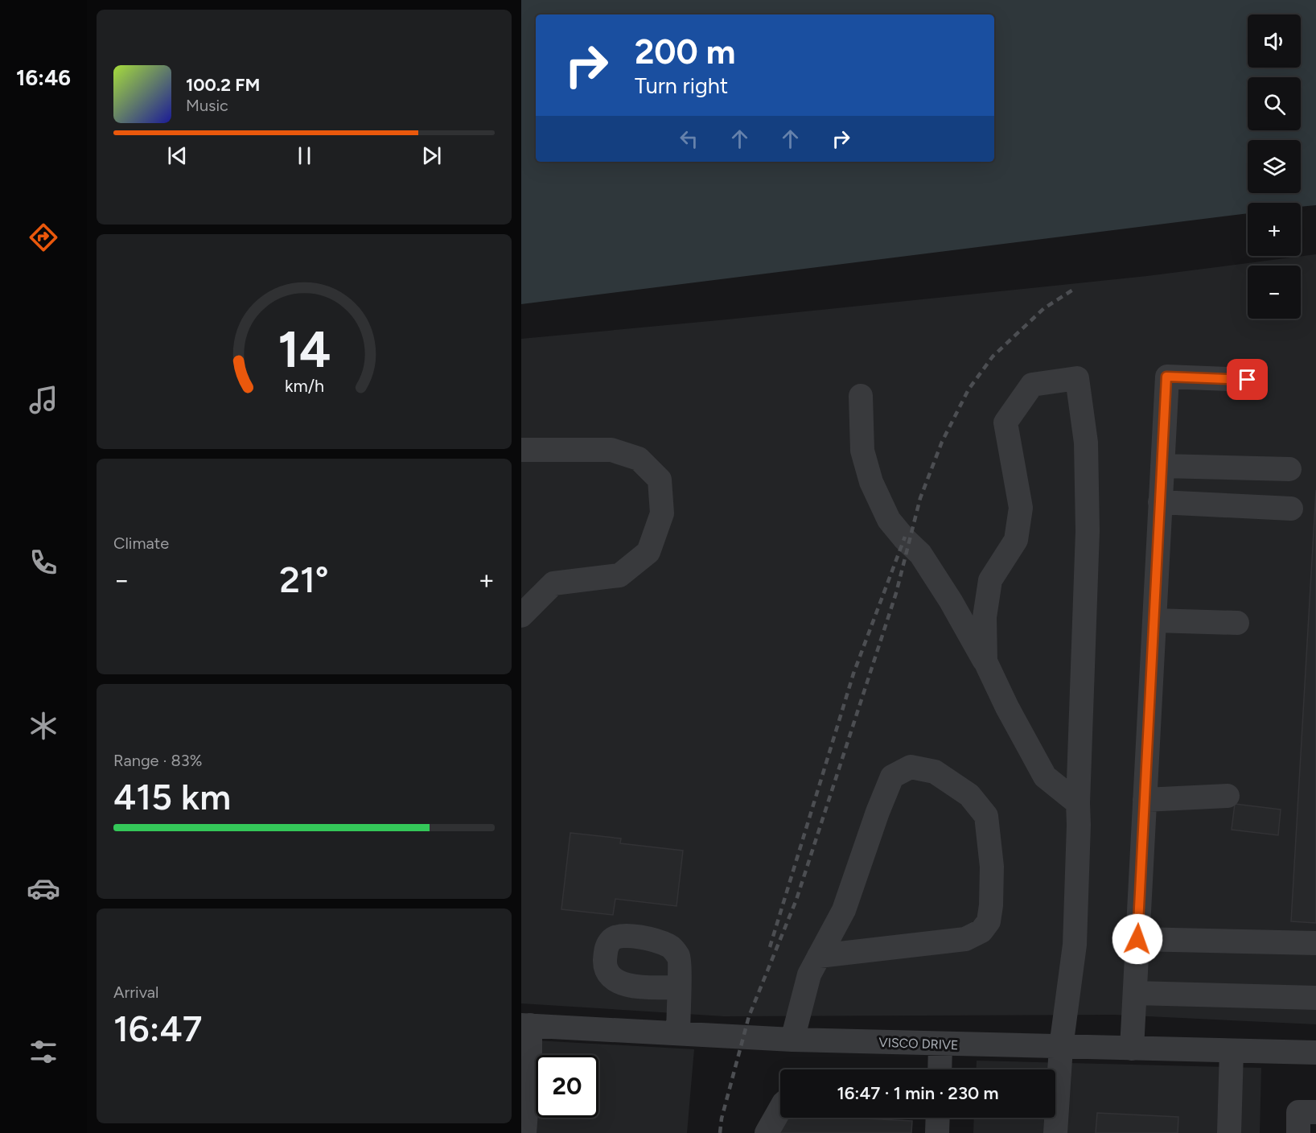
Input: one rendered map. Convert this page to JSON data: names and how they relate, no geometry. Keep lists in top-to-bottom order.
{
  "streets": {
    "street": ["VISCO DRIVE"]
  },
  "page": {
    "tabs": "16:46",
    "map_buttons": ["+", "−"],
    "turn": ["200 m", "Turn right"],
    "song": ["100.2 FM", "Music"],
    "tile": [
      "Climate",
      ["Range · 83%", "415 km"],
      ["Arrival", "16:47"]
    ],
    "heat": ["−", "21°", "+"],
    "limit": "20",
    "trip": "16:47 · 1 min · 230 m",
    "gauge": ["14", "km/h"]
  }
}
